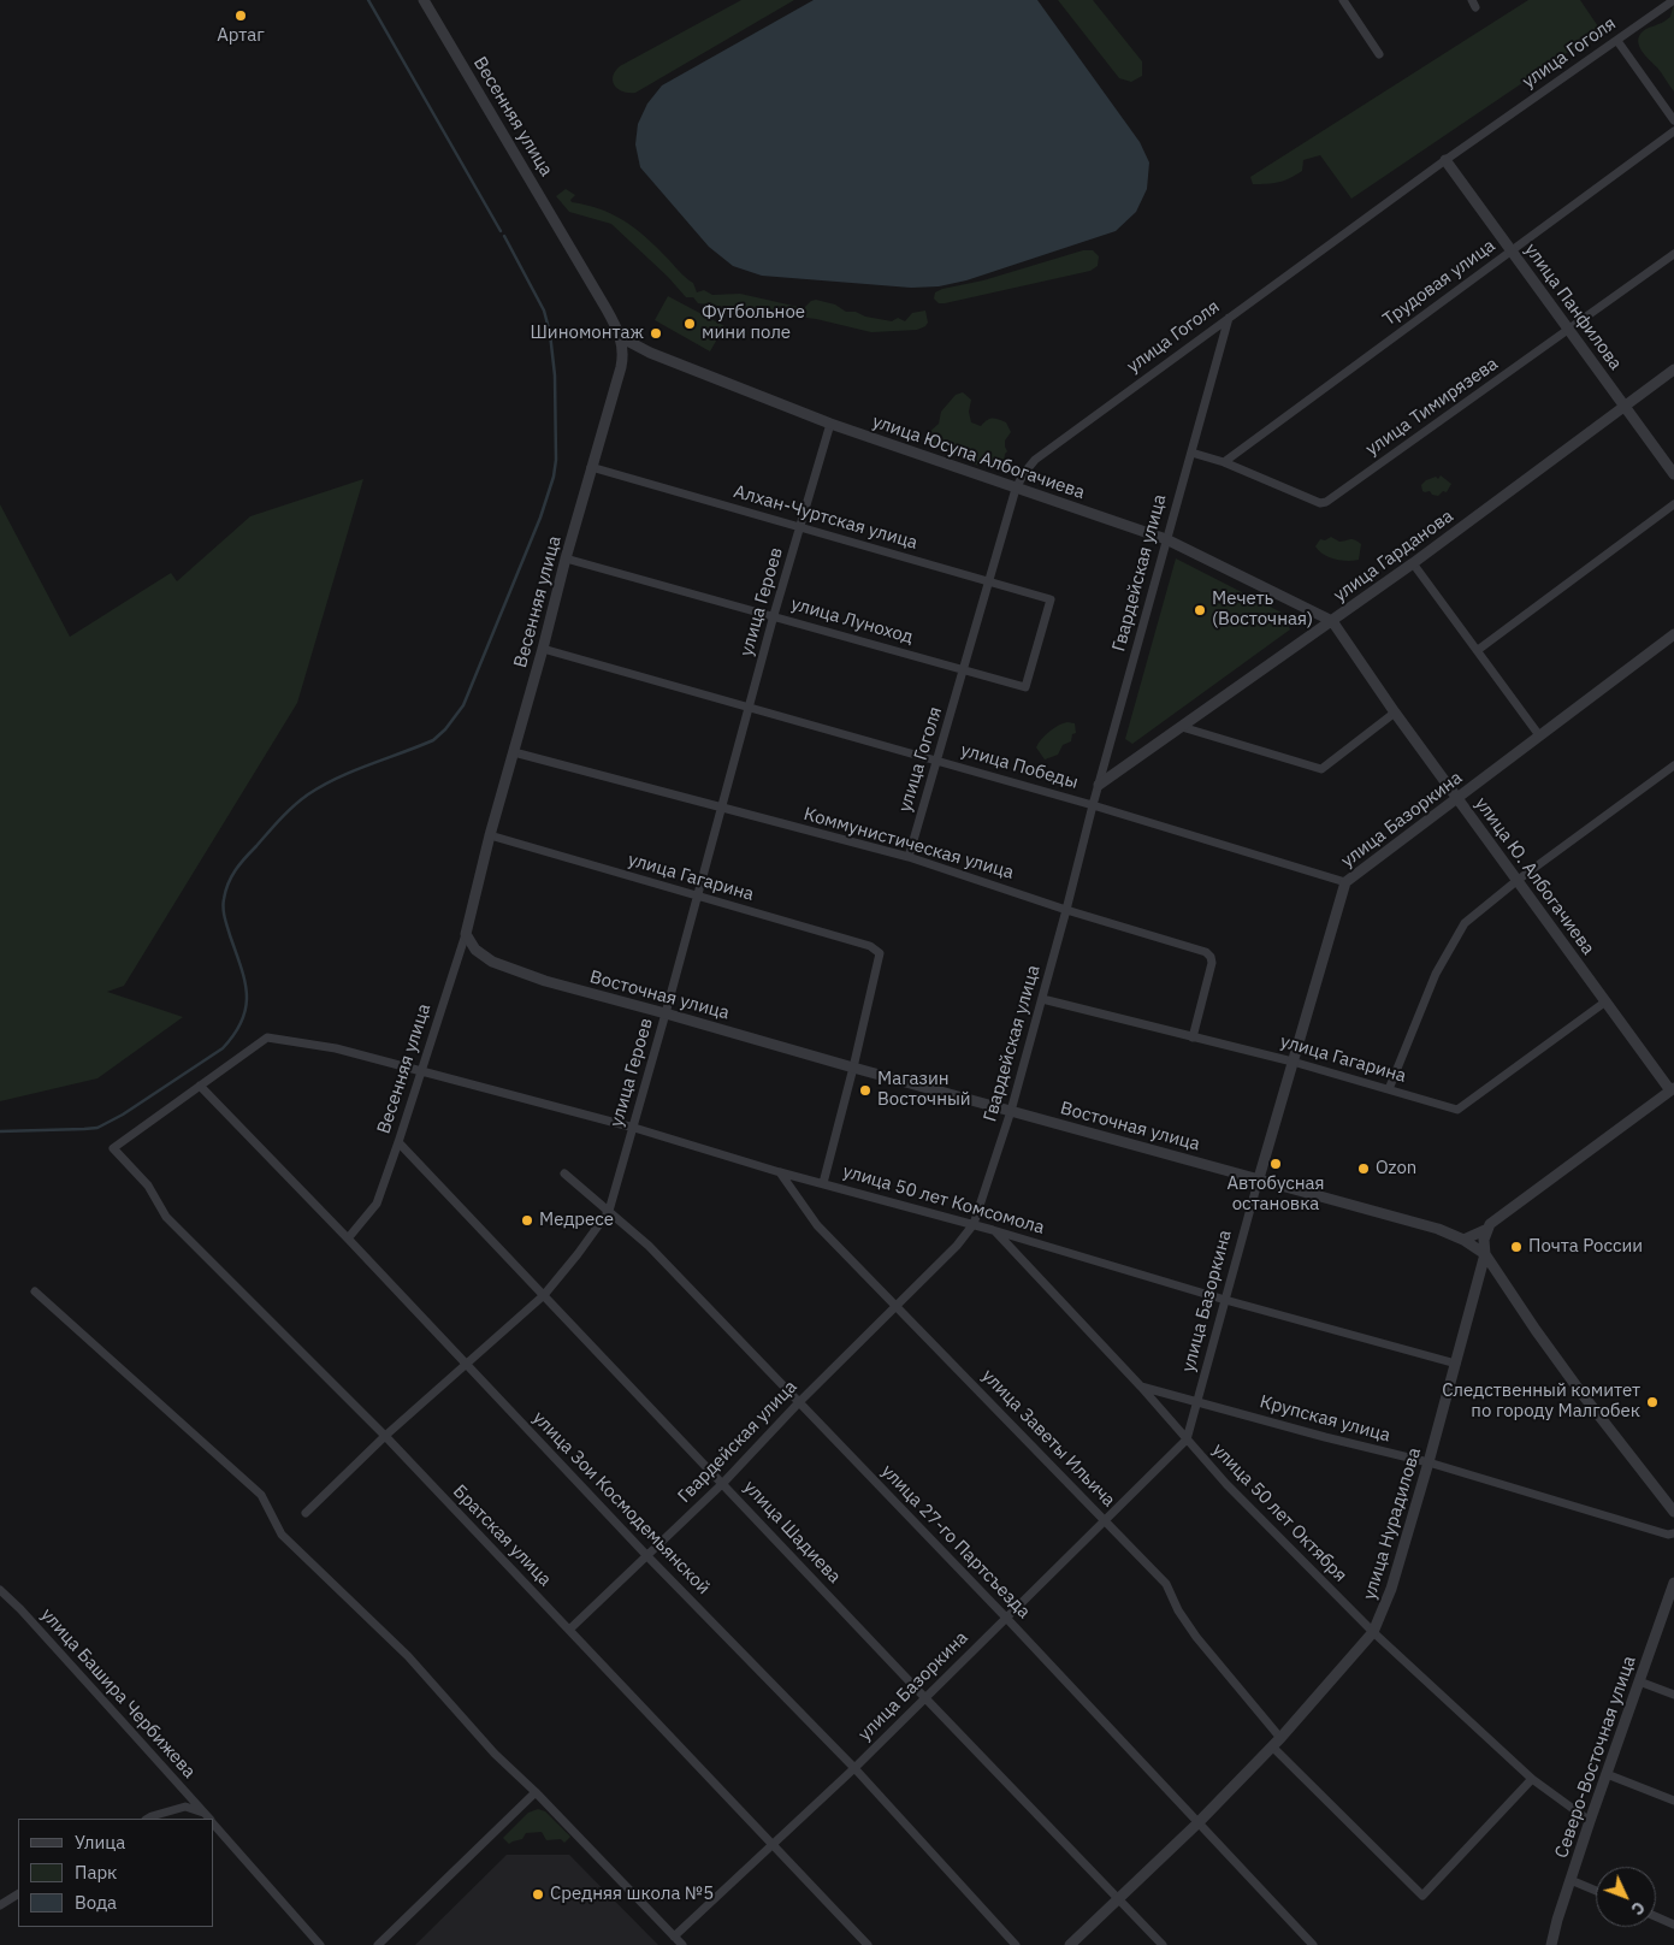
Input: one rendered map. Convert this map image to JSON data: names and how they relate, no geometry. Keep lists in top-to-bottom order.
{
  "streets": {
    "street": [
      "улица Гоголя",
      "Весенняя улица",
      "Трудовая улица",
      "улица Панфилова",
      "улица Тимирязева",
      "улица Юсупа Албогачиева",
      "Алхан-Чуртская улица",
      "улица Гарданова",
      "Гвардейская улица",
      "улица Героев",
      "улица Луноход",
      "улица Победы",
      "улица Базоркина",
      "Коммунистическая улица",
      "улица Ю. Албогачиева",
      "улица Гагарина",
      "Восточная улица",
      "улица 50 лет Комсомола",
      "Крупская улица",
      "улица Заветы Ильича",
      "улица Зои Космодемьянской",
      "улица 50 лет Октября",
      "улица Нурадилова",
      "улица Шадиева",
      "Братская улица",
      "улица 27-го Партсъезда",
      "улица Башира Чербижева",
      "Северо-Восточная улица"
    ]
  },
  "crossings": [
    ["улица Гоголя", "улица Панфилова"],
    ["улица Гоголя", "улица Юсупа Албогачиева"],
    ["улица Гоголя", "Алхан-Чуртская улица"],
    ["улица Гоголя", "Гвардейская улица"],
    ["улица Гоголя", "улица Луноход"],
    ["улица Гоголя", "улица Победы"],
    ["улица Гоголя", "Коммунистическая улица"],
    ["Весенняя улица", "улица Юсупа Албогачиева"],
    ["Весенняя улица", "Алхан-Чуртская улица"],
    ["Весенняя улица", "улица Луноход"],
    ["Весенняя улица", "улица Победы"],
    ["Весенняя улица", "Коммунистическая улица"],
    ["Весенняя улица", "улица Гагарина"],
    ["Весенняя улица", "Восточная улица"],
    ["Весенняя улица", "улица 50 лет Комсомола"],
    ["Весенняя улица", "улица Зои Космодемьянской"],
    ["Весенняя улица", "улица Шадиева"],
    ["Трудовая улица", "улица Панфилова"],
    ["Трудовая улица", "улица Тимирязева"],
    ["улица Панфилова", "улица Тимирязева"],
    ["улица Панфилова", "улица Гарданова"],
    ["улица Тимирязева", "Гвардейская улица"],
    ["улица Юсупа Албогачиева", "улица Гарданова"],
    ["улица Юсупа Албогачиева", "Гвардейская улица"],
    ["улица Юсупа Албогачиева", "улица Героев"],
    ["улица Юсупа Албогачиева", "улица Ю. Албогачиева"],
    ["Алхан-Чуртская улица", "улица Героев"],
    ["Алхан-Чуртская улица", "улица Луноход"],
    ["улица Гарданова", "Гвардейская улица"],
    ["улица Гарданова", "улица Ю. Албогачиева"],
    ["Гвардейская улица", "улица Победы"],
    ["Гвардейская улица", "Коммунистическая улица"],
    ["Гвардейская улица", "улица Гагарина"],
    ["Гвардейская улица", "Восточная улица"],
    ["Гвардейская улица", "улица 50 лет Комсомола"],
    ["Гвардейская улица", "улица Заветы Ильича"],
    ["Гвардейская улица", "улица Зои Космодемьянской"],
    ["Гвардейская улица", "улица Шадиева"],
    ["Гвардейская улица", "Братская улица"],
    ["Гвардейская улица", "улица 27-го Партсъезда"],
    ["улица Героев", "улица Луноход"],
    ["улица Героев", "улица Победы"],
    ["улица Героев", "Коммунистическая улица"],
    ["улица Героев", "улица Гагарина"],
    ["улица Героев", "Восточная улица"],
    ["улица Героев", "улица 50 лет Комсомола"],
    ["улица Героев", "улица Зои Космодемьянской"],
    ["улица Героев", "улица Шадиева"],
    ["улица Героев", "Братская улица"],
    ["улица Героев", "улица 27-го Партсъезда"],
    ["улица Победы", "улица Базоркина"],
    ["улица Базоркина", "улица Ю. Албогачиева"],
    ["улица Базоркина", "улица Гагарина"],
    ["улица Базоркина", "Восточная улица"],
    ["улица Базоркина", "улица 50 лет Комсомола"],
    ["улица Базоркина", "Крупская улица"],
    ["улица Базоркина", "улица Заветы Ильича"],
    ["улица Базоркина", "улица Зои Космодемьянской"],
    ["улица Базоркина", "улица 50 лет Октября"],
    ["улица Базоркина", "улица Шадиева"],
    ["улица Базоркина", "Братская улица"],
    ["улица Базоркина", "улица 27-го Партсъезда"],
    ["Коммунистическая улица", "улица Гагарина"],
    ["улица Ю. Албогачиева", "улица Гагарина"],
    ["улица Гагарина", "Восточная улица"],
    ["Восточная улица", "улица Нурадилова"],
    ["улица 50 лет Комсомола", "улица Заветы Ильича"],
    ["улица 50 лет Комсомола", "улица Зои Космодемьянской"],
    ["улица 50 лет Комсомола", "улица 50 лет Октября"],
    ["улица 50 лет Комсомола", "улица Нурадилова"],
    ["улица 50 лет Комсомола", "Братская улица"],
    ["Крупская улица", "улица 50 лет Октября"],
    ["Крупская улица", "улица Нурадилова"],
    ["улица Заветы Ильича", "улица 50 лет Октября"],
    ["улица Заветы Ильича", "улица Нурадилова"],
    ["улица 50 лет Октября", "улица Нурадилова"],
    ["улица 50 лет Октября", "Северо-Восточная улица"],
    ["улица Нурадилова", "улица Шадиева"],
    ["улица Нурадилова", "улица 27-го Партсъезда"]
  ],
  "places": [
    "Артаг",
    "Футбольное мини поле",
    "Шиномонтаж",
    "Мечеть (Восточная)",
    "Магазин Восточный",
    "Автобусная остановка",
    "Ozon",
    "Медресе",
    "Почта России",
    "Следственный комитет по городу Малгобек",
    "Средняя школа №5"
  ],
  "legend": ["Улица", "Парк", "Вода"],
  "north": "bottom right"
}
